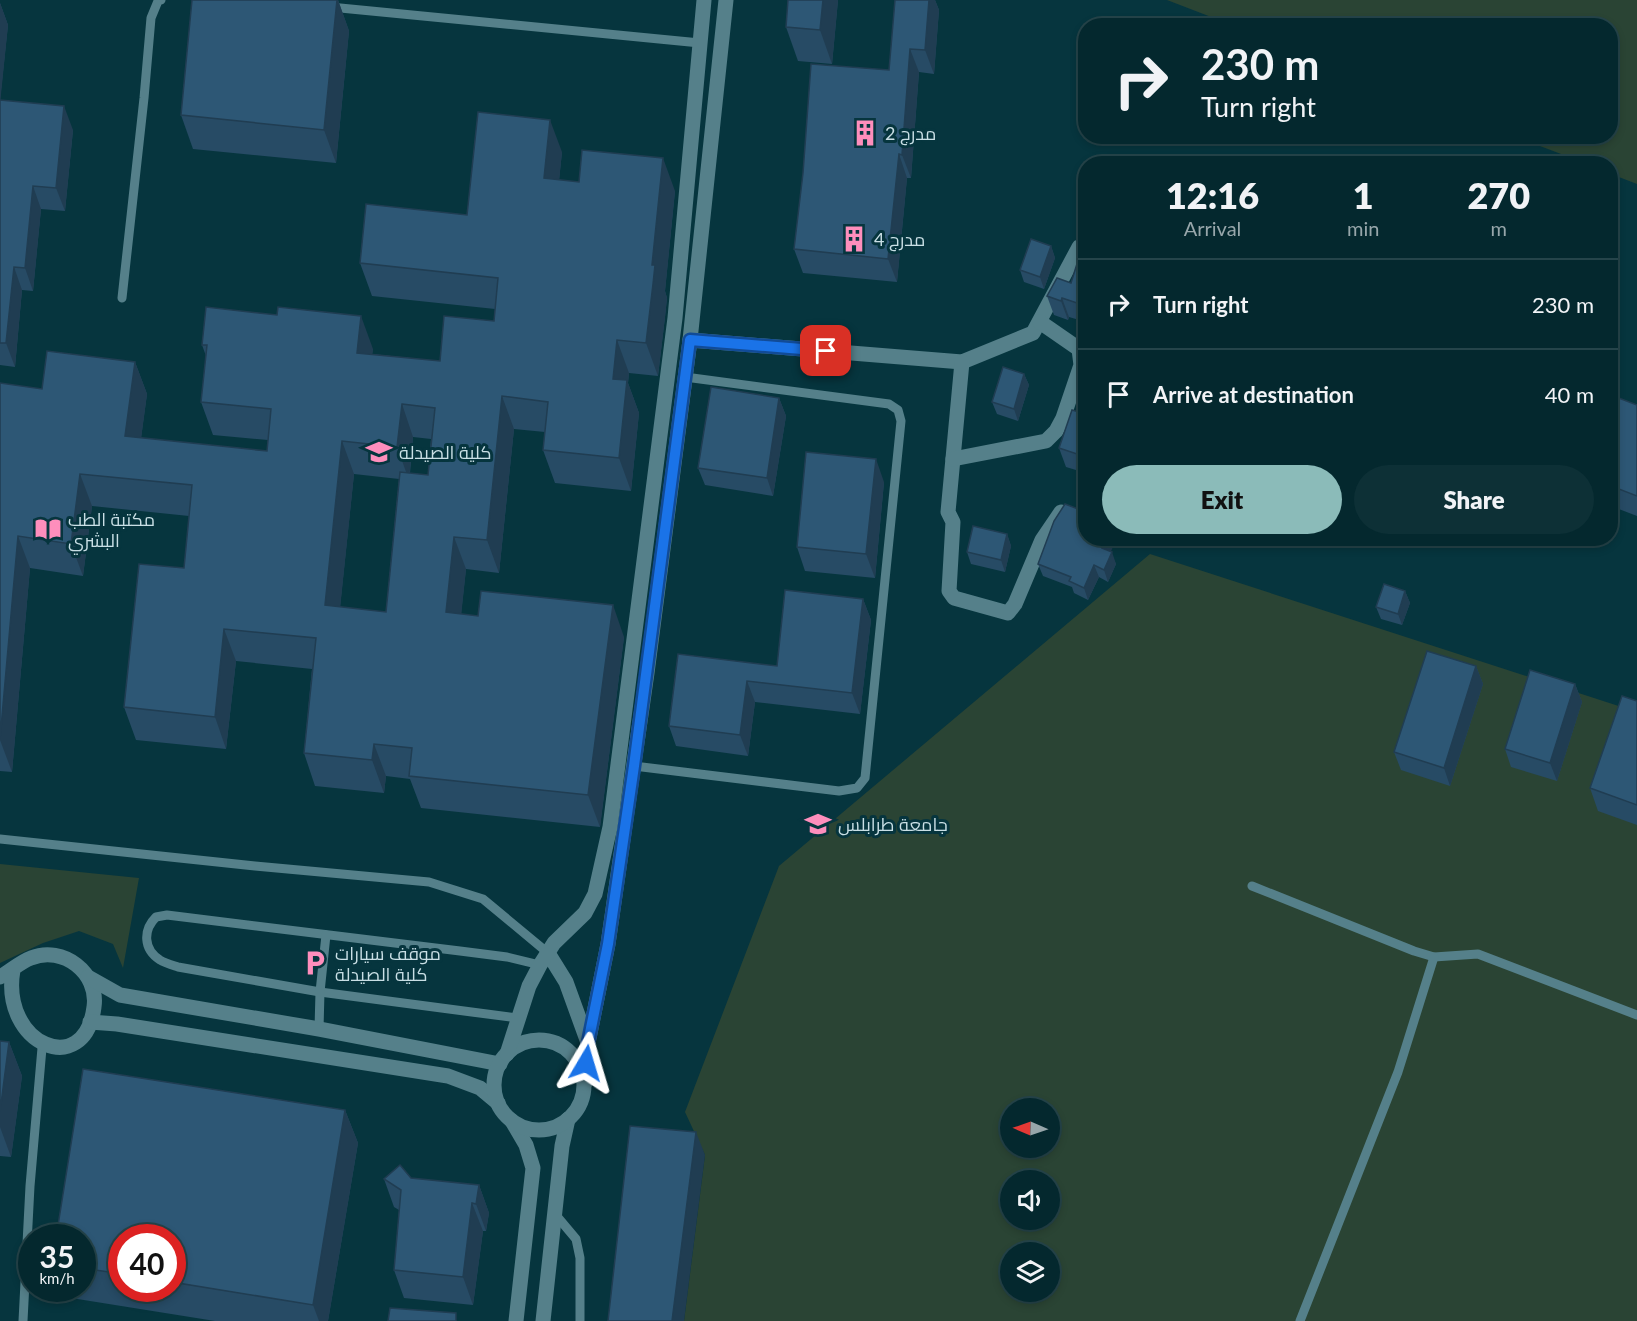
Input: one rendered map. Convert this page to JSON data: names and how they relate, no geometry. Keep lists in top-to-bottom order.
{
  "places": {
    "building": ["مدرج 2", "مدرج 4"],
    "school or university": ["كلية الصيدلة", "جامعة طرابلس"],
    "library": ["مكتبة الطب البشري"],
    "parking": ["موقف سيارات كلية الصيدلة"]
  },
  "north": "left",
  "page": {
    "turn": ["230 m", "Turn right"],
    "eta": [
      "12:16",
      "Arrival",
      "1",
      "min",
      "270",
      "m"
    ],
    "list": [
      {
        "name": "Turn right",
        "value": "230 m"
      },
      {
        "name": "Arrive at destination",
        "value": "40 m"
      }
    ],
    "buttons": ["Exit", "Share"],
    "speed": "35 km/h",
    "limit": "40"
  }
}
